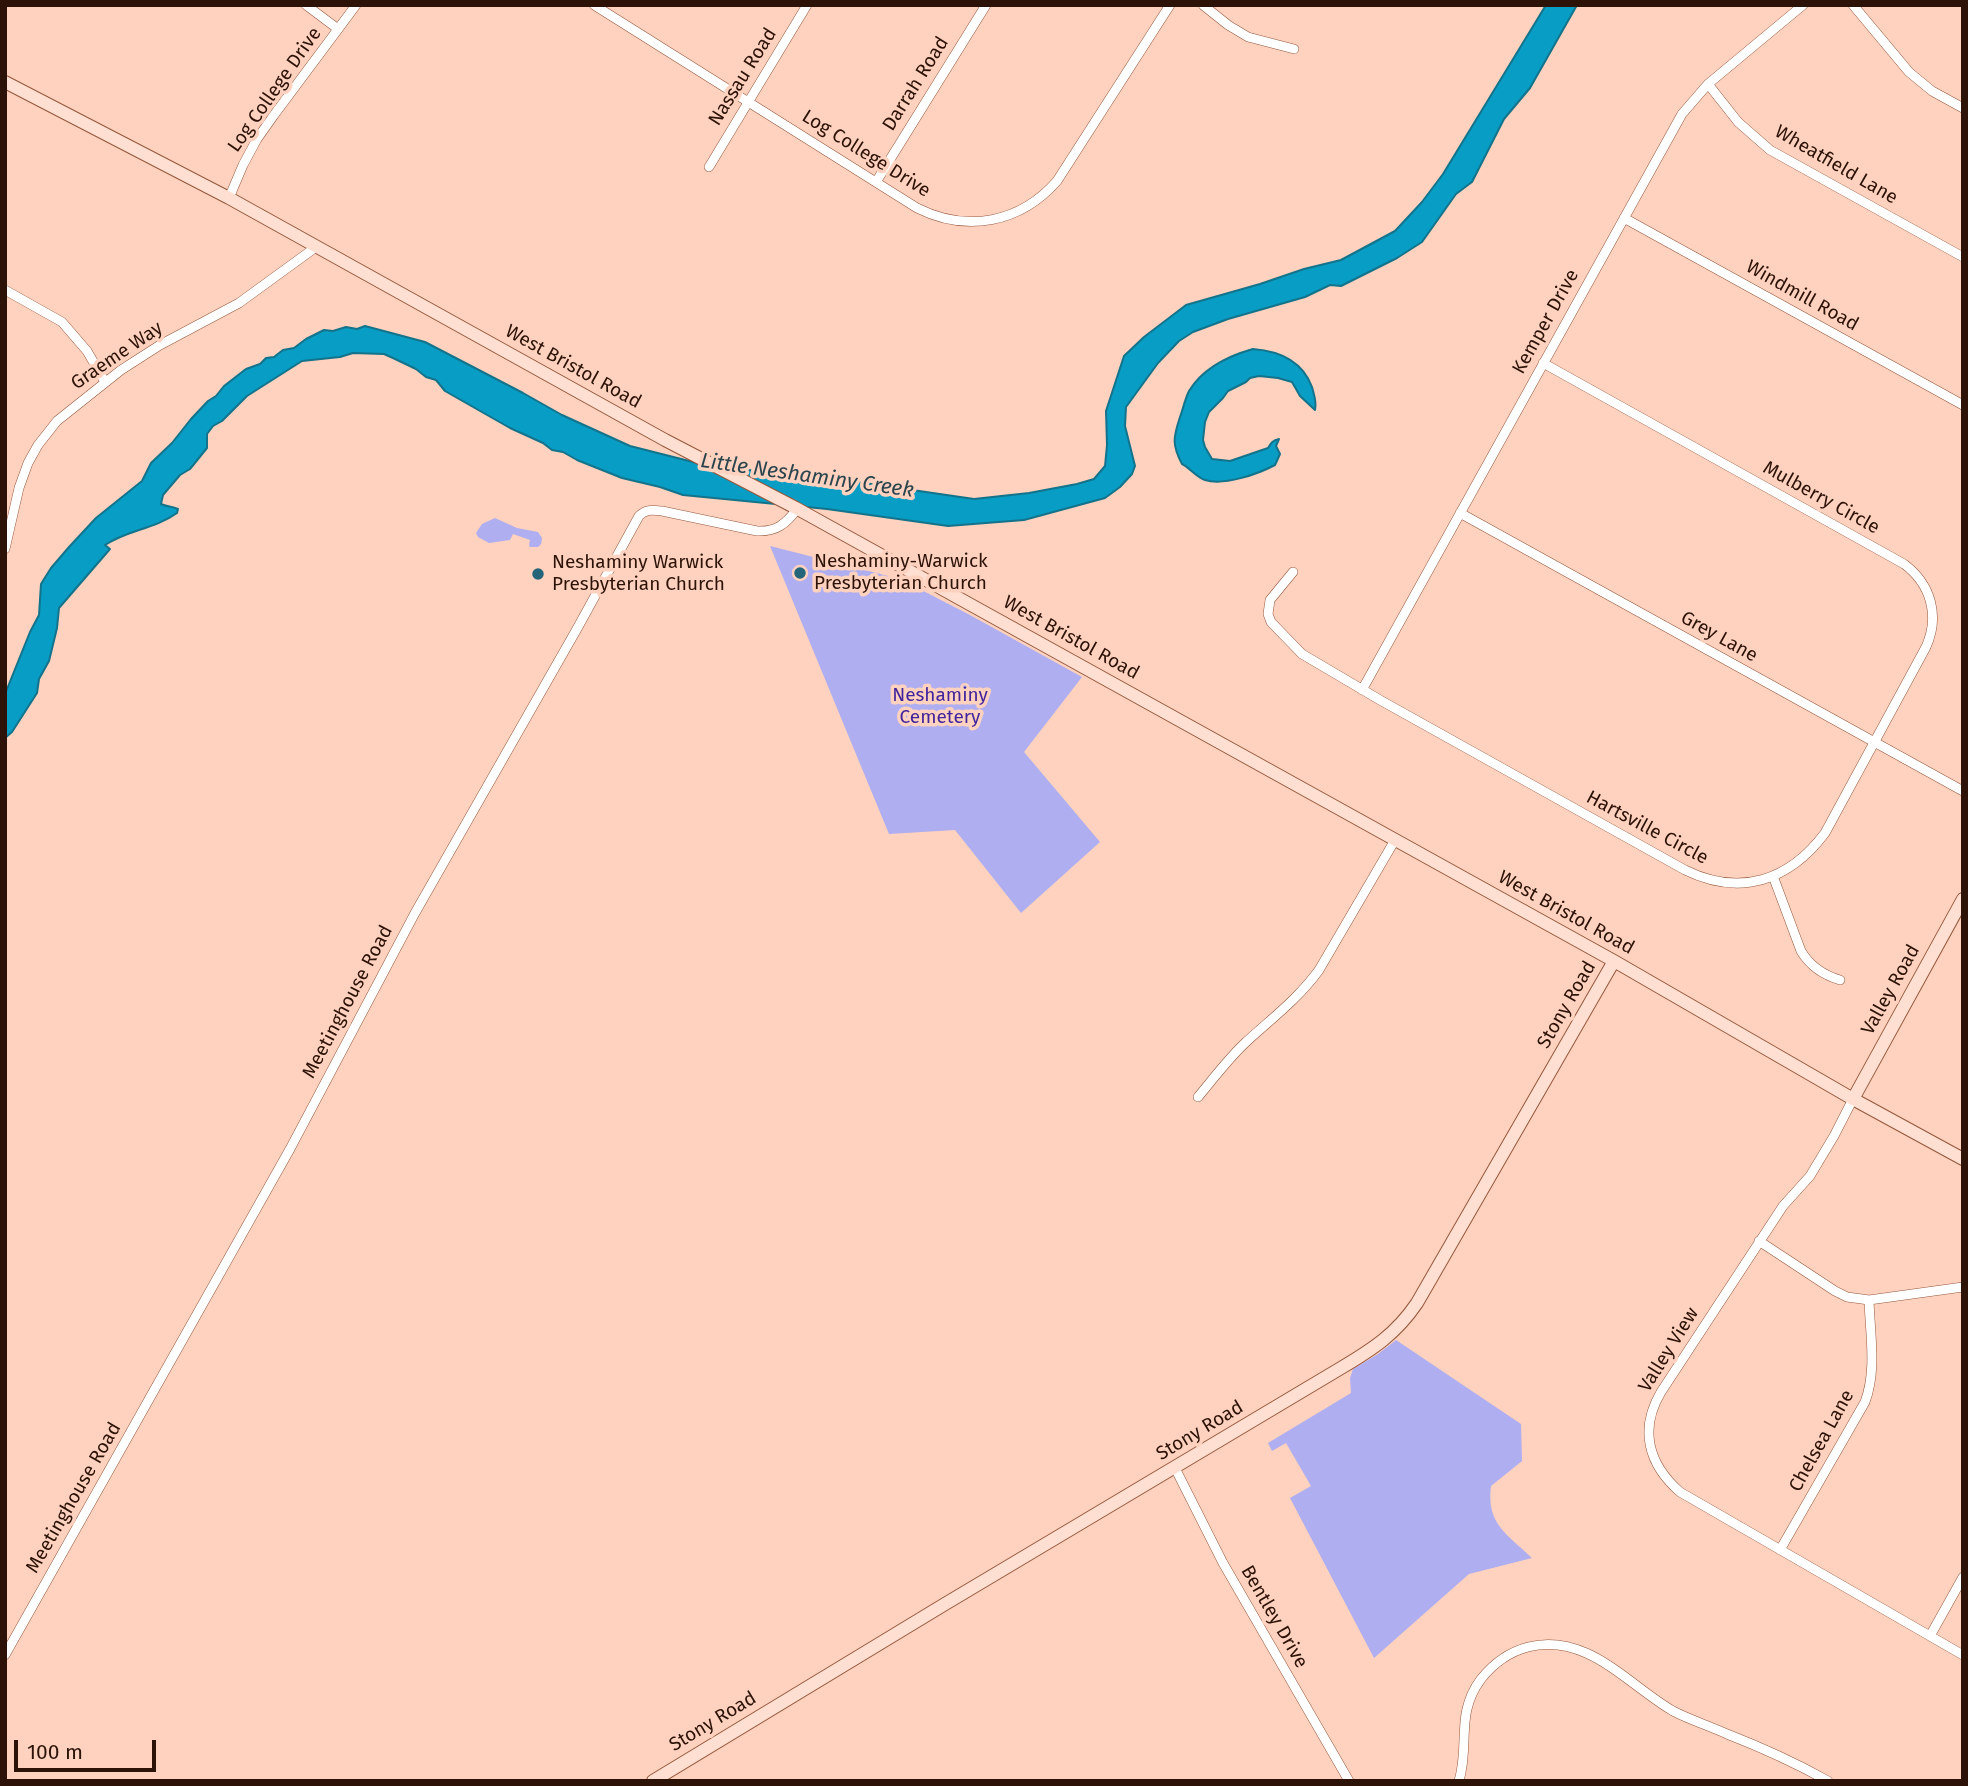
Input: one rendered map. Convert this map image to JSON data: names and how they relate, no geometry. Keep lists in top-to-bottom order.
{
  "streets": {
    "main road": ["West Bristol Road", "Valley Road", "Stony Road"],
    "street": [
      "Nassau Road",
      "Darrah Road",
      "Log College Drive",
      "Wheatfield Lane",
      "Windmill Road",
      "Kemper Drive",
      "Graeme Way",
      "Mulberry Circle",
      "Grey Lane",
      "Hartsville Circle",
      "Meetinghouse Road",
      "Valley View",
      "Chelsea Lane",
      "Bentley Drive"
    ]
  },
  "crossings": [
    ["Nassau Road", "Log College Drive"],
    ["Darrah Road", "Log College Drive"],
    ["Log College Drive", "West Bristol Road"],
    ["Wheatfield Lane", "Kemper Drive"],
    ["Windmill Road", "Kemper Drive"],
    ["Kemper Drive", "Mulberry Circle"],
    ["Kemper Drive", "Grey Lane"],
    ["Kemper Drive", "Hartsville Circle"],
    ["Graeme Way", "West Bristol Road"],
    ["West Bristol Road", "Valley Road"],
    ["West Bristol Road", "Meetinghouse Road"],
    ["West Bristol Road", "Stony Road"],
    ["West Bristol Road", "Valley View"],
    ["Mulberry Circle", "Grey Lane"],
    ["Mulberry Circle", "Hartsville Circle"],
    ["Grey Lane", "Hartsville Circle"],
    ["Valley Road", "Valley View"],
    ["Stony Road", "Bentley Drive"],
    ["Valley View", "Chelsea Lane"]
  ],
  "water": ["Little Neshaminy Creek"],
  "parks": ["Neshaminy Cemetery"],
  "places": ["Neshaminy-Warwick Presbyterian Church", "Neshaminy Warwick Presbyterian Church"],
  "scale_bar": "100 m"
}
